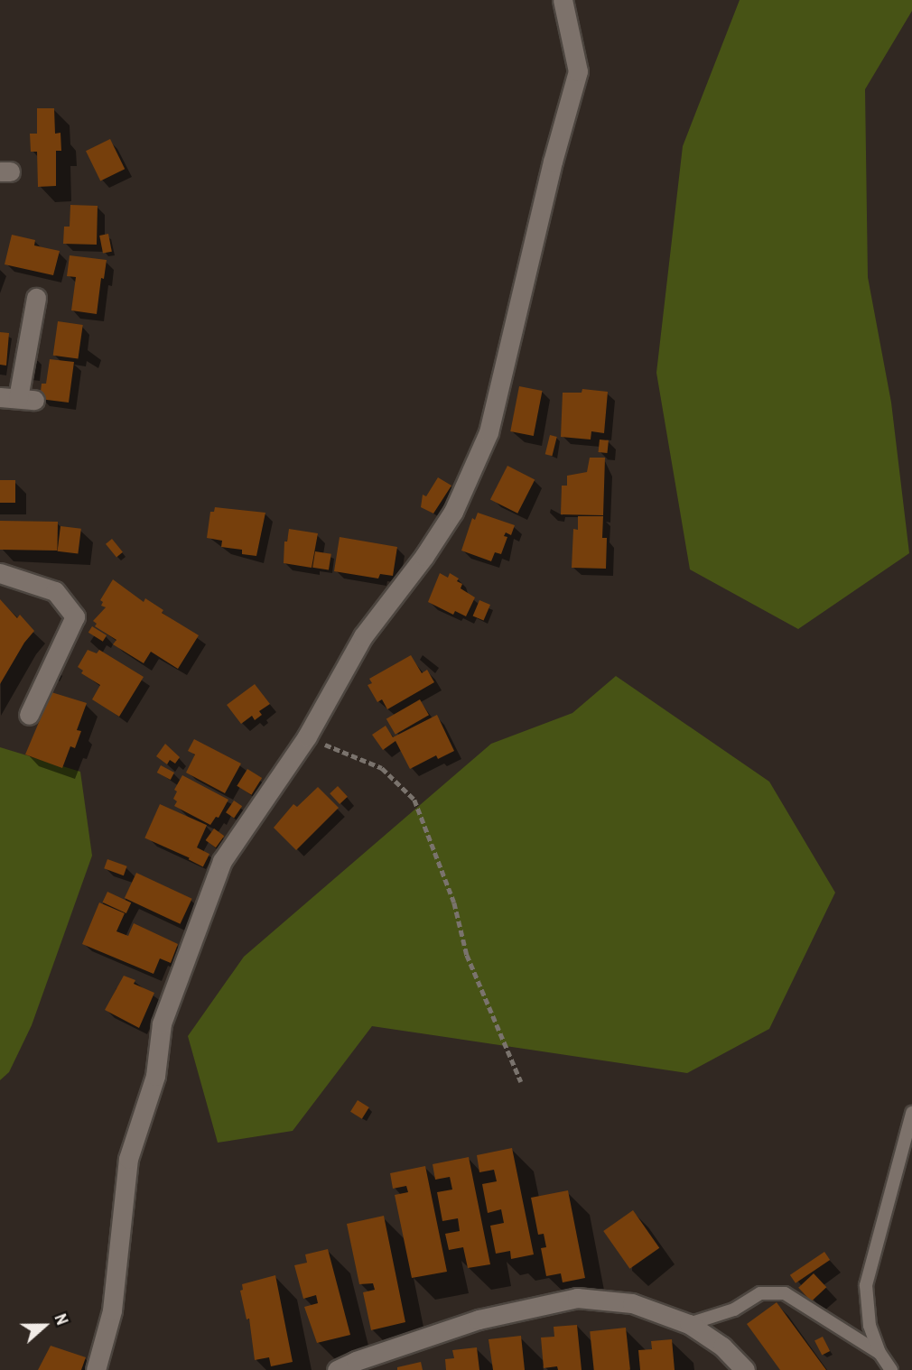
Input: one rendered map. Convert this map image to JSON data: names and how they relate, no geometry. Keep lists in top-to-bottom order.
{
  "north": "right"
}
